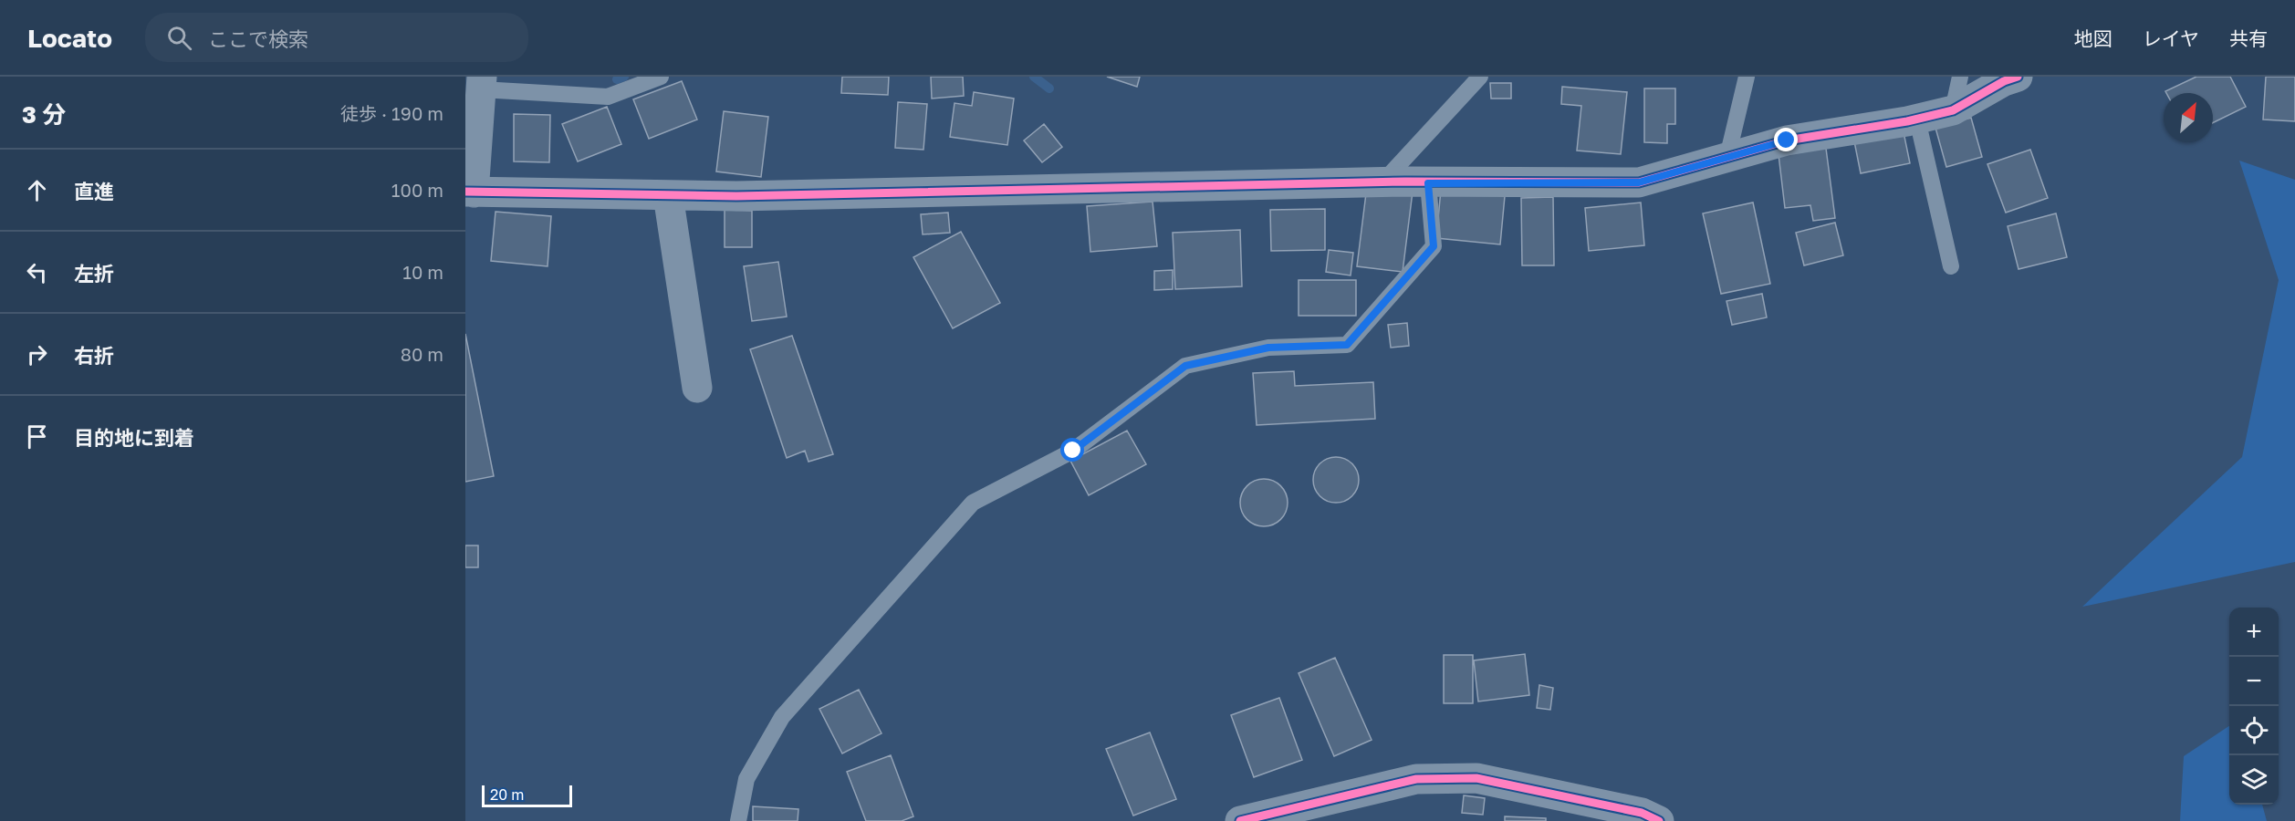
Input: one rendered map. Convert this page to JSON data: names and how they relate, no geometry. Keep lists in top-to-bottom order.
{
  "scale_bar": "20 m",
  "north": "top right",
  "page": {
    "header": "Locato",
    "search": "ここで検索",
    "nav": ["地図", "レイヤ", "共有"],
    "heading": ["3 分", "徒歩 · 190 m"],
    "list": [
      ["直進", "100 m"],
      ["左折", "10 m"],
      ["右折", "80 m"],
      "目的地に到着"
    ],
    "map_buttons": ["+", "−"],
    "scale": "20 m"
  }
}
